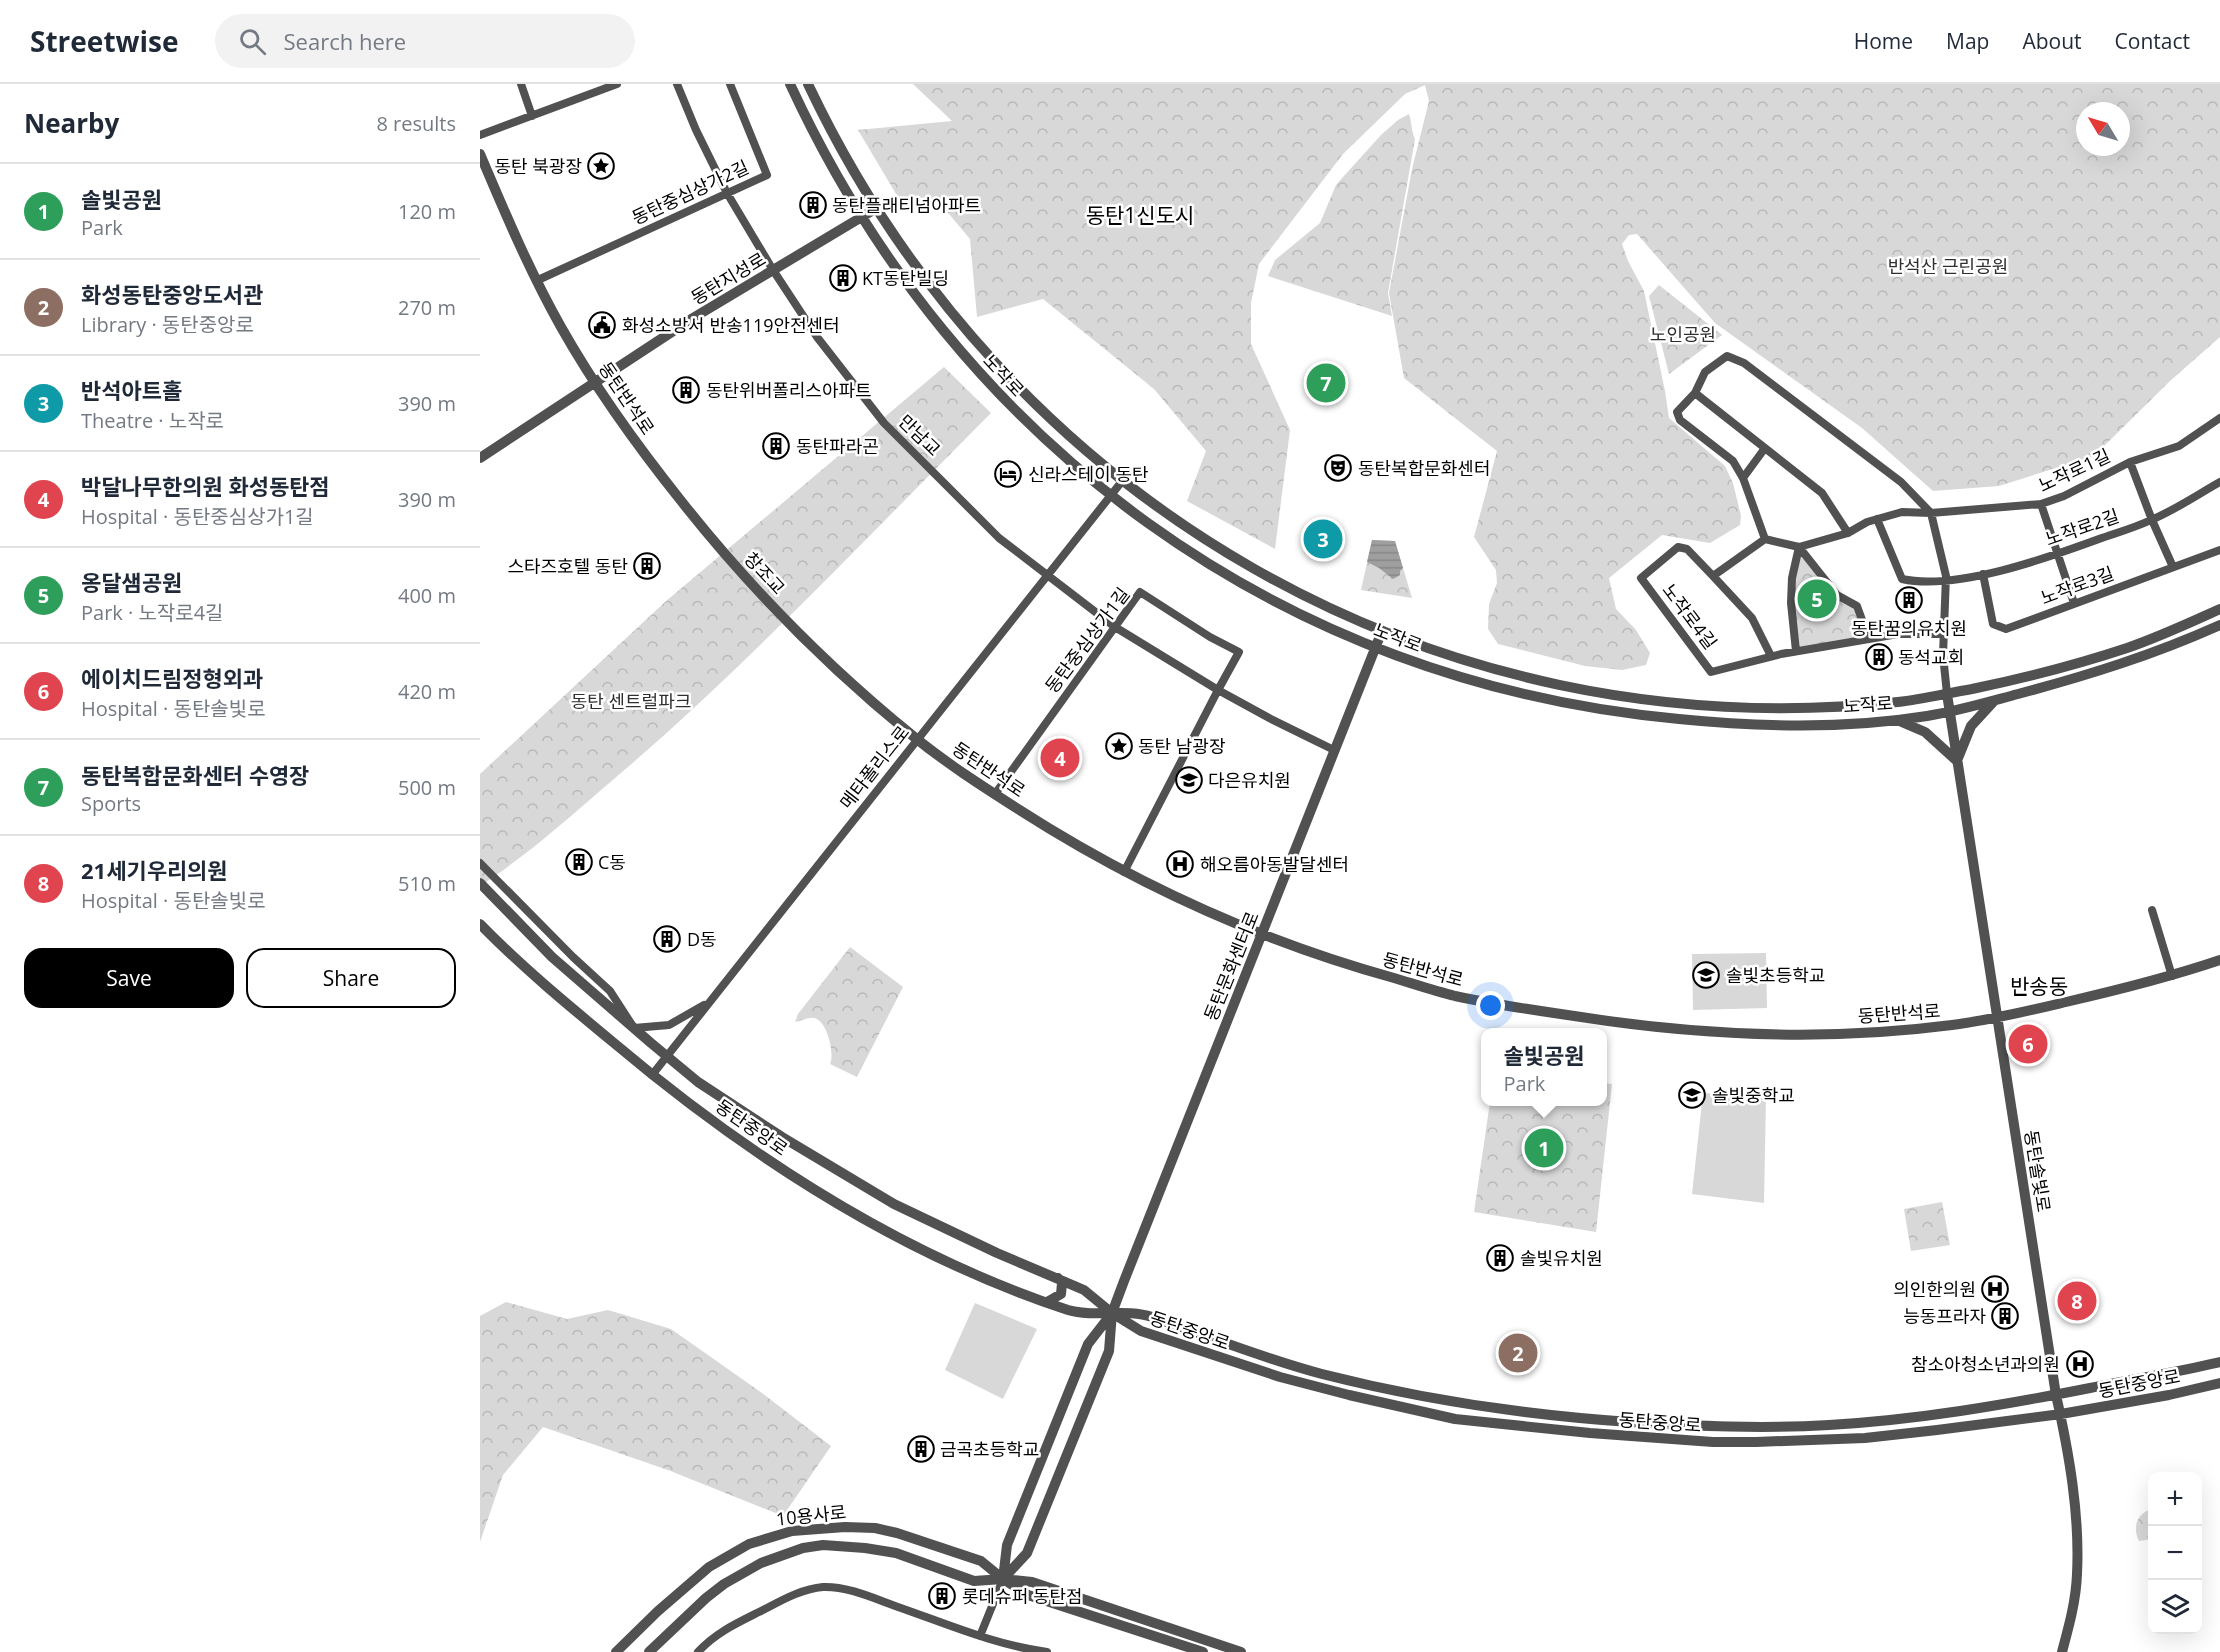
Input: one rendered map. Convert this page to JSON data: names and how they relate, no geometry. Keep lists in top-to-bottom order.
{
  "streets": {
    "street": [
      "동탄중심상가2길",
      "동탄지성로",
      "노작로",
      "동탄반석로",
      "만남교",
      "노작로1길",
      "노작로2길",
      "창조교",
      "노작로3길",
      "노작로4길",
      "동탄중심상가1길",
      "메타폴리스로",
      "동탄문화센터로",
      "동탄중앙로",
      "동탄솔빛로",
      "10용사로"
    ]
  },
  "crossings": [
    ["동탄중심상가2길", "동탄반석로"],
    ["동탄중심상가2길", "만남교"],
    ["동탄지성로", "노작로"],
    ["동탄지성로", "동탄반석로"],
    ["동탄지성로", "만남교"],
    ["노작로", "메타폴리스로"],
    ["노작로", "동탄문화센터로"],
    ["노작로", "동탄솔빛로"],
    ["동탄반석로", "창조교"],
    ["동탄반석로", "동탄중심상가1길"],
    ["동탄반석로", "메타폴리스로"],
    ["동탄반석로", "동탄문화센터로"],
    ["동탄반석로", "동탄솔빛로"],
    ["만남교", "동탄중심상가1길"],
    ["만남교", "메타폴리스로"],
    ["만남교", "동탄문화센터로"],
    ["노작로2길", "노작로3길"],
    ["메타폴리스로", "동탄중앙로"],
    ["동탄문화센터로", "동탄중앙로"],
    ["동탄문화센터로", "10용사로"],
    ["동탄중앙로", "동탄솔빛로"]
  ],
  "districts": ["동탄1신도시", "반송동"],
  "parks": ["반석산 근린공원", "노인공원", "동탄 센트럴파크"],
  "places": {
    "place": ["동탄 북광장", "동탄 남광장"],
    "building": [
      "동탄플래티넘아파트",
      "KT동탄빌딩",
      "동탄위버폴리스아파트",
      "동탄파라곤",
      "스타즈호텔 동탄",
      "동탄꿈의유치원",
      "동석교회",
      "C동",
      "D동",
      "솔빛유치원",
      "능동프라자",
      "금곡초등학교",
      "롯데슈퍼 동탄점"
    ],
    "public building": ["화성소방서 반송119안전센터"],
    "theatre": ["동탄복합문화센터"],
    "hotel": ["신라스테이 동탄"],
    "school or university": ["다은유치원", "솔빛초등학교", "솔빛중학교"],
    "hospital": ["해오름아동발달센터", "의인한의원", "참소아청소년과의원"]
  },
  "north": "top left",
  "page": {
    "header": "Streetwise",
    "search": "Search here",
    "nav": [
      "Home",
      "Map",
      "About",
      "Contact"
    ],
    "heading": ["Nearby", "8 results"],
    "list": [
      {
        "mark": "1",
        "name": "솔빛공원",
        "note": "Park",
        "value": "120 m"
      },
      {
        "mark": "2",
        "name": "화성동탄중앙도서관",
        "note": "Library · 동탄중앙로",
        "value": "270 m"
      },
      {
        "mark": "3",
        "name": "반석아트홀",
        "note": "Theatre · 노작로",
        "value": "390 m"
      },
      {
        "mark": "4",
        "name": "박달나무한의원 화성동탄점",
        "note": "Hospital · 동탄중심상가1길",
        "value": "390 m"
      },
      {
        "mark": "5",
        "name": "옹달샘공원",
        "note": "Park · 노작로4길",
        "value": "400 m"
      },
      {
        "mark": "6",
        "name": "에이치드림정형외과",
        "note": "Hospital · 동탄솔빛로",
        "value": "420 m"
      },
      {
        "mark": "7",
        "name": "동탄복합문화센터 수영장",
        "note": "Sports",
        "value": "500 m"
      },
      {
        "mark": "8",
        "name": "21세기우리의원",
        "note": "Hospital · 동탄솔빛로",
        "value": "510 m"
      }
    ],
    "pins": [
      "7",
      "3",
      "5",
      "4",
      "6",
      "1",
      "8",
      "2"
    ],
    "buttons": ["Save", "Share"],
    "popup": ["솔빛공원", "Park"],
    "map_buttons": ["+", "−"]
  }
}
